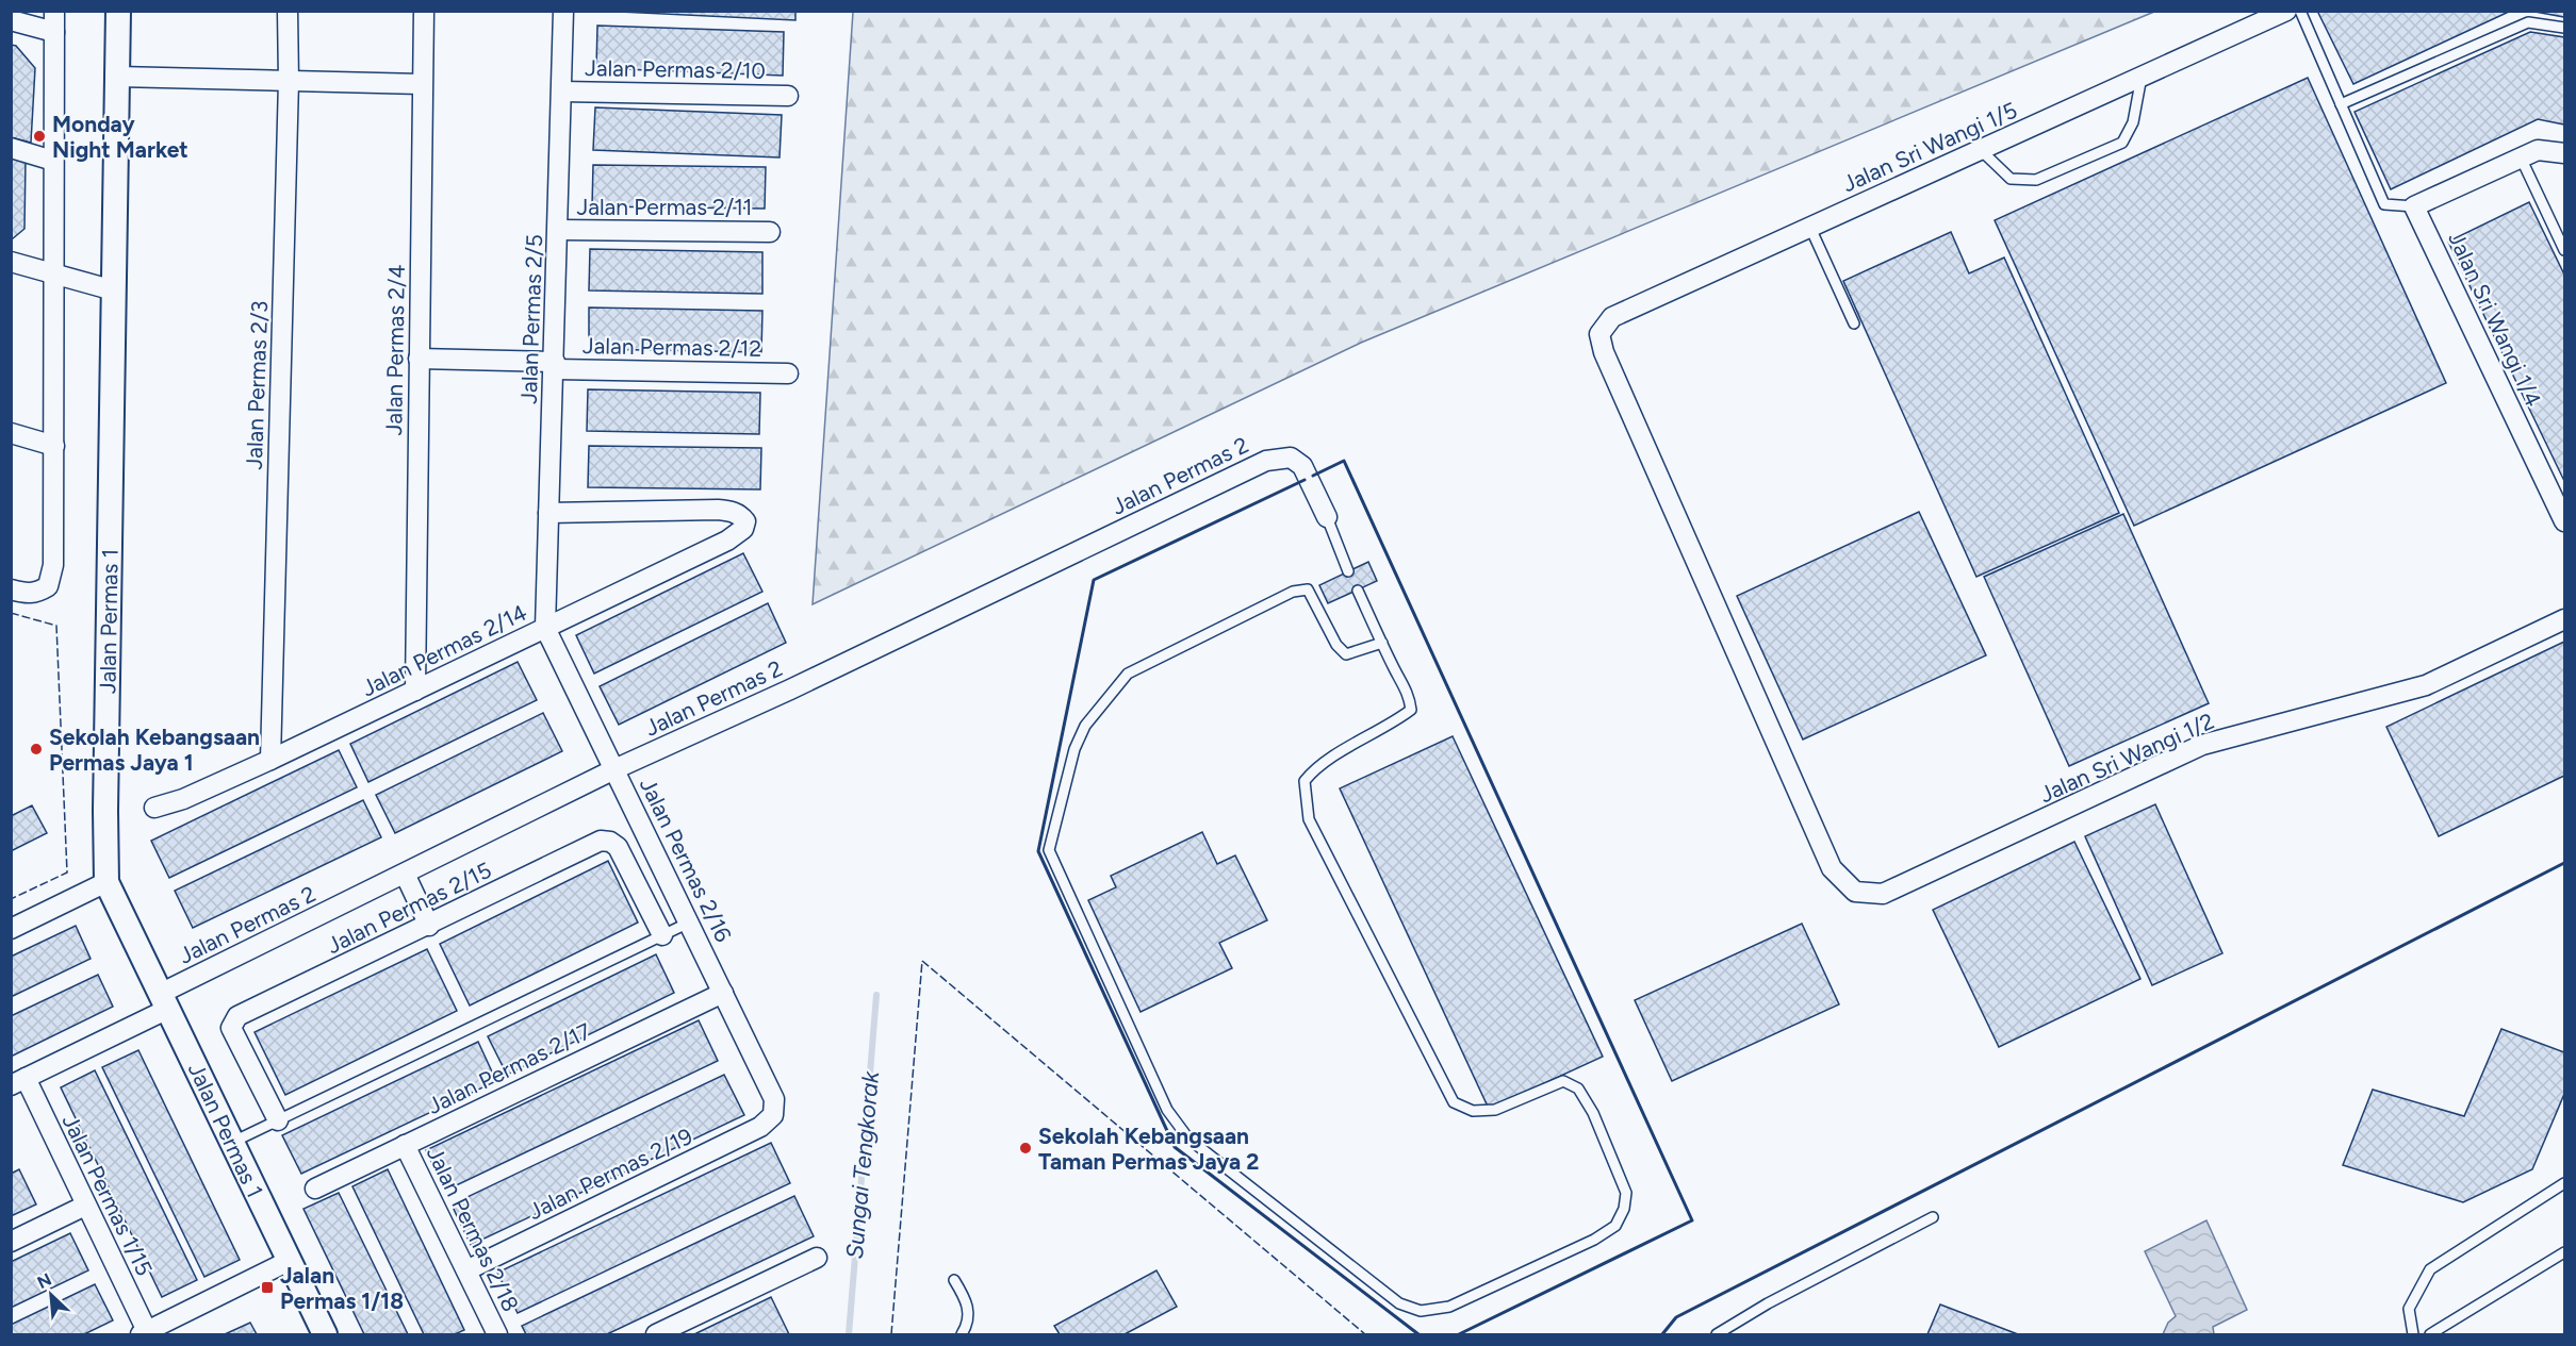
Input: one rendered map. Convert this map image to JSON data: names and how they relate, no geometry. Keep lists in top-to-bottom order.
{
  "streets": {
    "street": [
      "Jalan Permas 2/10",
      "Jalan Sri Wangi 1/5",
      "Jalan Permas 2/11",
      "Jalan Permas 2/5",
      "Jalan Sri Wangi 1/4",
      "Jalan Permas 2/12",
      "Jalan Permas 2/4",
      "Jalan Permas 2/3",
      "Jalan Permas 2",
      "Jalan Permas 1",
      "Jalan Permas 2/14",
      "Jalan Sri Wangi 1/2",
      "Jalan Permas 2/16",
      "Jalan Permas 2/15",
      "Jalan Permas 2/17",
      "Jalan Permas 2/19",
      "Jalan Permas 1/15",
      "Jalan Permas 2/18"
    ]
  },
  "crossings": [
    ["Jalan Permas 2/10", "Jalan Permas 2/5"],
    ["Jalan Sri Wangi 1/5", "Jalan Sri Wangi 1/2"],
    ["Jalan Permas 2/11", "Jalan Permas 2/5"],
    ["Jalan Permas 2/5", "Jalan Permas 2/12"],
    ["Jalan Permas 2/5", "Jalan Permas 2/14"],
    ["Jalan Permas 2/5", "Jalan Permas 2/16"],
    ["Jalan Permas 2/12", "Jalan Permas 2/4"],
    ["Jalan Permas 2/4", "Jalan Permas 2/14"],
    ["Jalan Permas 2/3", "Jalan Permas 2/14"],
    ["Jalan Permas 2", "Jalan Permas 1"],
    ["Jalan Permas 2", "Jalan Permas 2/16"],
    ["Jalan Permas 2", "Jalan Permas 1/15"],
    ["Jalan Permas 2/14", "Jalan Permas 2/16"],
    ["Jalan Permas 2/16", "Jalan Permas 2/17"],
    ["Jalan Permas 2/16", "Jalan Permas 2/19"],
    ["Jalan Permas 2/17", "Jalan Permas 2/18"],
    ["Jalan Permas 2/19", "Jalan Permas 2/18"]
  ],
  "water": ["Sungai Tengkorak"],
  "places": {
    "other": ["Monday Night Market", "Sekolah Kebangsaan Permas Jaya 1", "Sekolah Kebangsaan Taman Permas Jaya 2"],
    "transit": ["Jalan Permas 1/18"]
  },
  "north": "top left"
}
